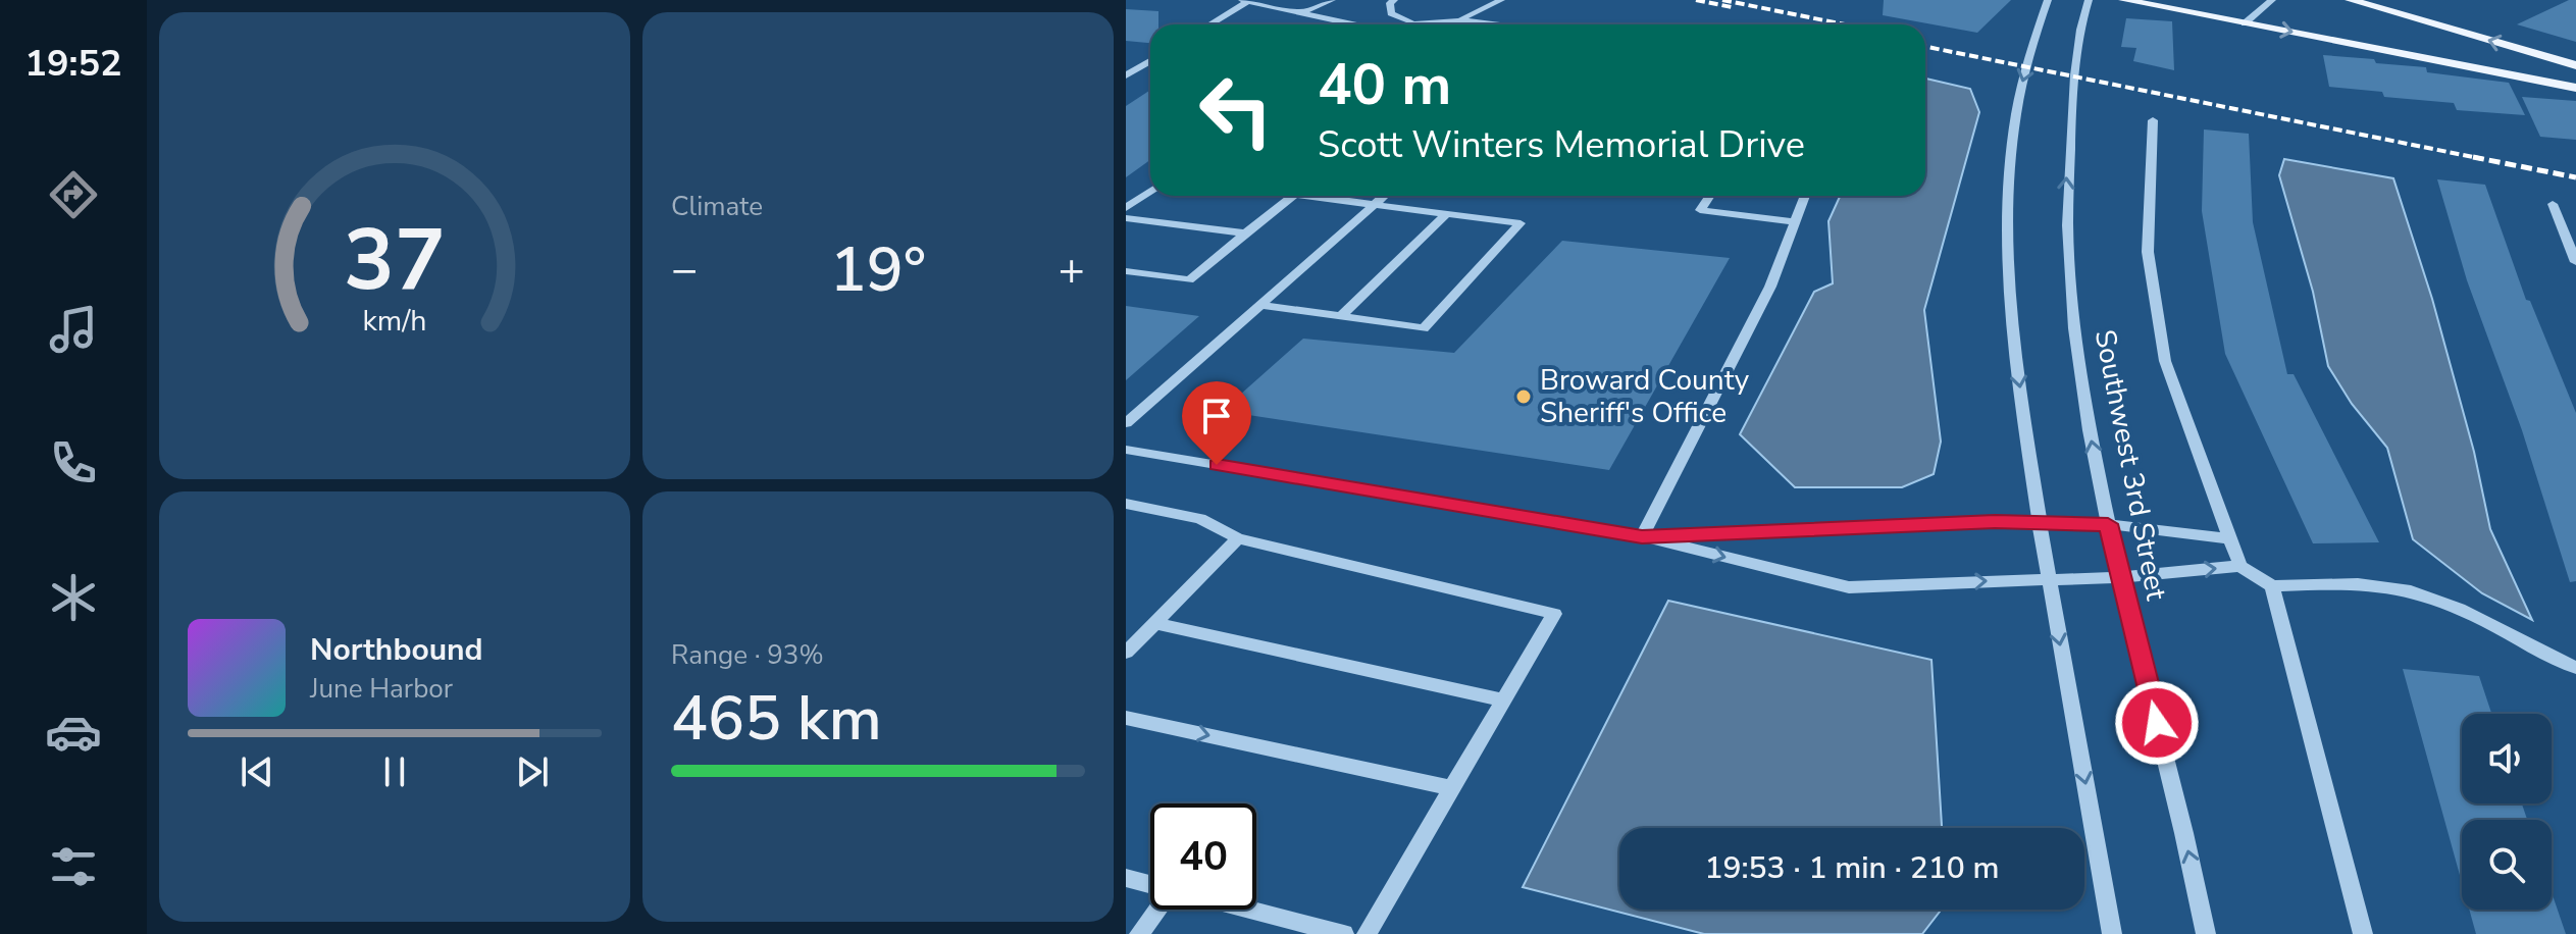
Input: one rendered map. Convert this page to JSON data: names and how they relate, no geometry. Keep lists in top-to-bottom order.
{
  "streets": {
    "street": ["Southwest 3rd Street"]
  },
  "places": ["Broward County Sheriff's Office"],
  "page": {
    "tabs": "19:52",
    "tile": [
      "Climate",
      ["Range · 93%", "465 km"]
    ],
    "turn": ["40 m", "Scott Winters Memorial Drive"],
    "heat": ["−", "19°", "+"],
    "song": ["Northbound", "June Harbor"],
    "limit": "40",
    "trip": "19:53 · 1 min · 210 m",
    "gauge": ["37", "km/h"]
  }
}
